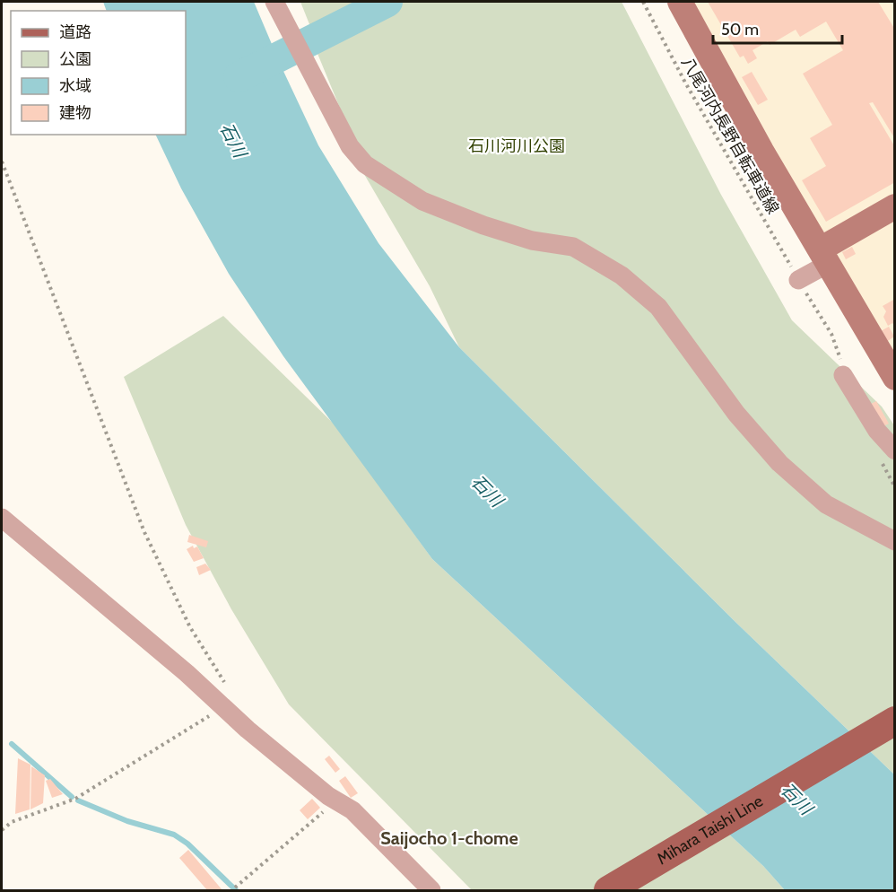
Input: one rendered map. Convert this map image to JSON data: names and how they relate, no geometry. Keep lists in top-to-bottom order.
{
  "streets": {
    "main road": ["Mihara Taishi Line"],
    "path": ["八尾河内長野自転車道線"]
  },
  "districts": ["Saijocho 1-chome"],
  "water": ["石川"],
  "parks": ["石川河川公園"],
  "legend": [
    "道路",
    "公園",
    "水域",
    "建物"
  ],
  "scale_bar": "50 m"
}
